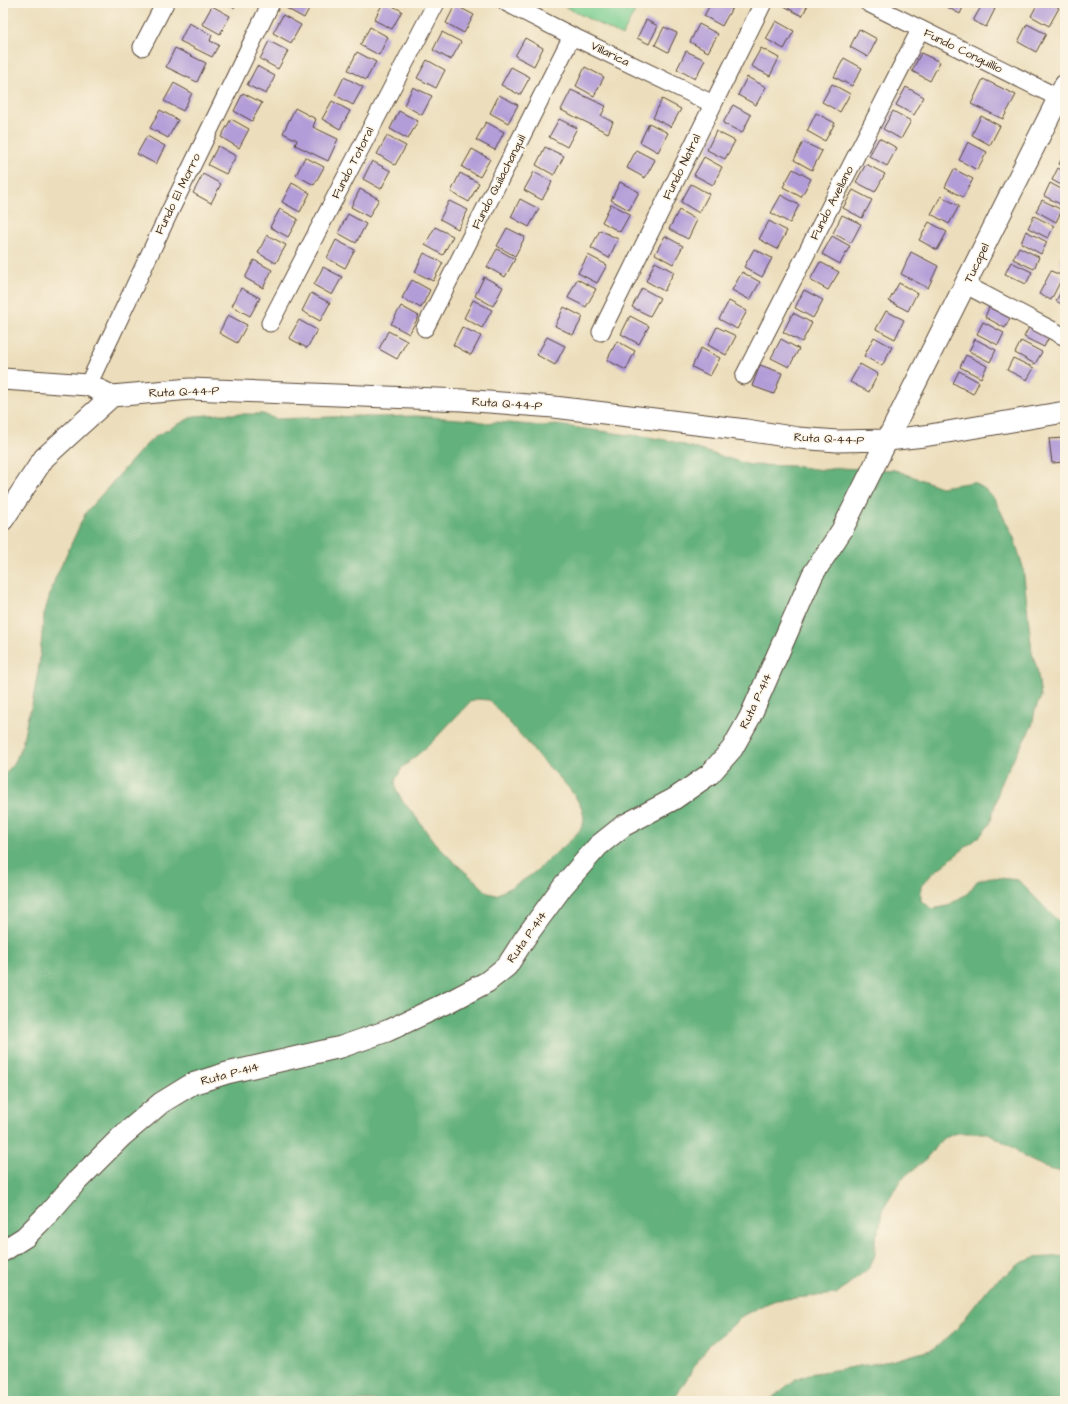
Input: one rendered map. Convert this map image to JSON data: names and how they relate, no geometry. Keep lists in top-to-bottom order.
{
  "streets": {
    "street": [
      "Fundo Conguillío",
      "Villarica",
      "Fundo Totoral",
      "Fundo Natral",
      "Fundo Quilachanquil",
      "Fundo El Morro",
      "Fundo Avellano",
      "Tucapel",
      "Ruta Q-44-P",
      "Ruta P-414"
    ]
  },
  "crossings": [
    ["Fundo Conguillío", "Fundo Avellano"],
    ["Fundo Conguillío", "Tucapel"],
    ["Villarica", "Fundo Natral"],
    ["Villarica", "Fundo Quilachanquil"],
    ["Tucapel", "Ruta Q-44-P"],
    ["Tucapel", "Ruta P-414"],
    ["Ruta Q-44-P", "Ruta P-414"]
  ]
}
